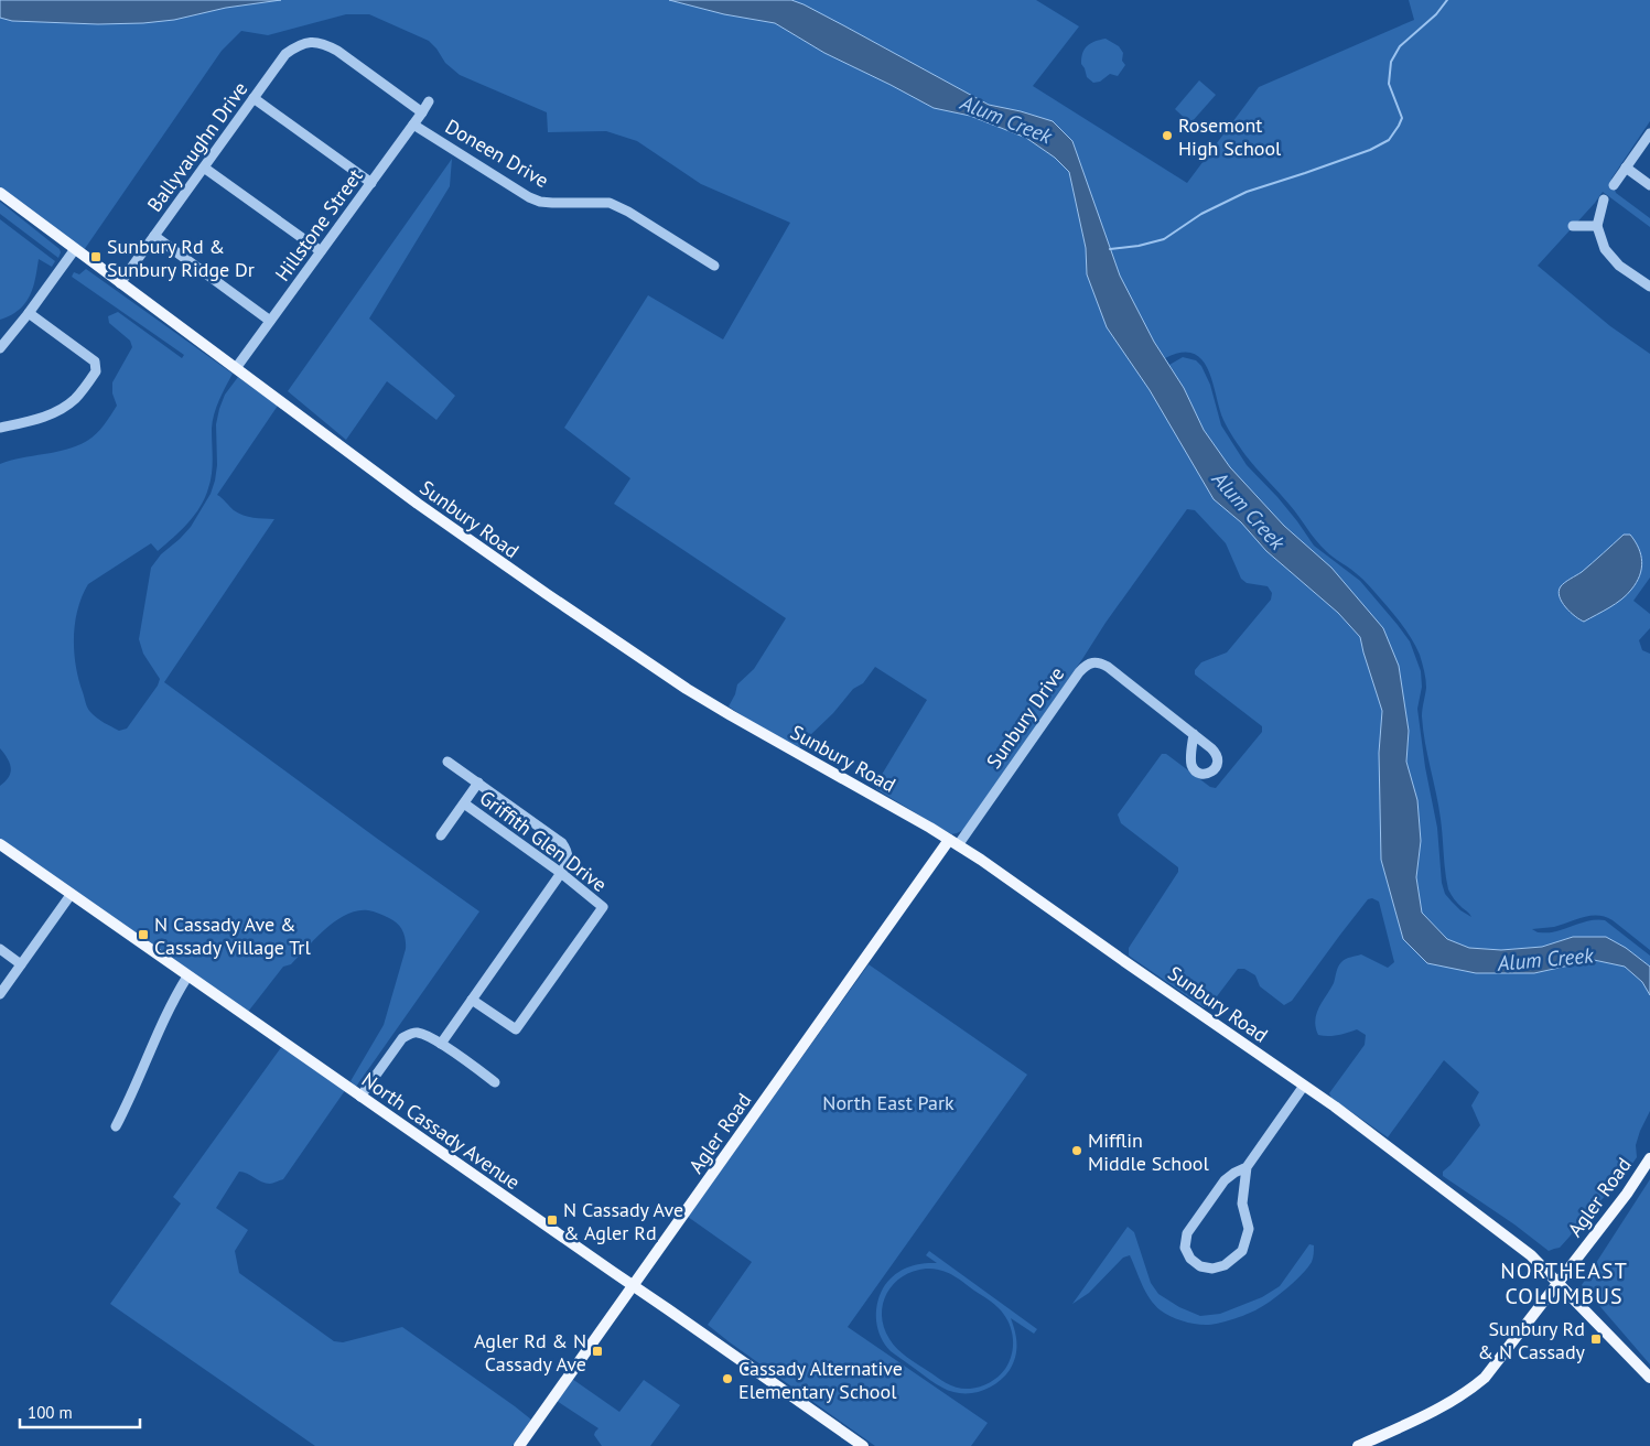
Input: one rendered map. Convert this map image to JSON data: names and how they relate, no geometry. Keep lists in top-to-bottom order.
{
  "streets": {
    "main road": ["Sunbury Road", "North Cassady Avenue", "Agler Road"],
    "street": [
      "Ballyvaughn Drive",
      "Doneen Drive",
      "Hillstone Street",
      "Sunbury Drive",
      "Griffith Glen Drive"
    ]
  },
  "crossings": [
    ["Ballyvaughn Drive", "Hillstone Street"],
    ["Ballyvaughn Drive", "Sunbury Road"],
    ["Doneen Drive", "Hillstone Street"],
    ["Hillstone Street", "Sunbury Road"],
    ["Sunbury Road", "Sunbury Drive"],
    ["Sunbury Road", "Agler Road"],
    ["Sunbury Drive", "Agler Road"],
    ["North Cassady Avenue", "Agler Road"]
  ],
  "districts": ["NORTHEAST COLUMBUS"],
  "water": ["Alum Creek"],
  "parks": ["North East Park"],
  "places": {
    "other": ["Rosemont High School", "Mifflin Middle School", "Cassady Alternative Elementary School"],
    "transit": [
      "Sunbury Rd & Sunbury Ridge Dr",
      "N Cassady Ave & Cassady Village Trl",
      "N Cassady Ave & Agler Rd",
      "Sunbury Rd & N Cassady",
      "Agler Rd & N Cassady Ave"
    ]
  },
  "scale_bar": "100 m"
}
